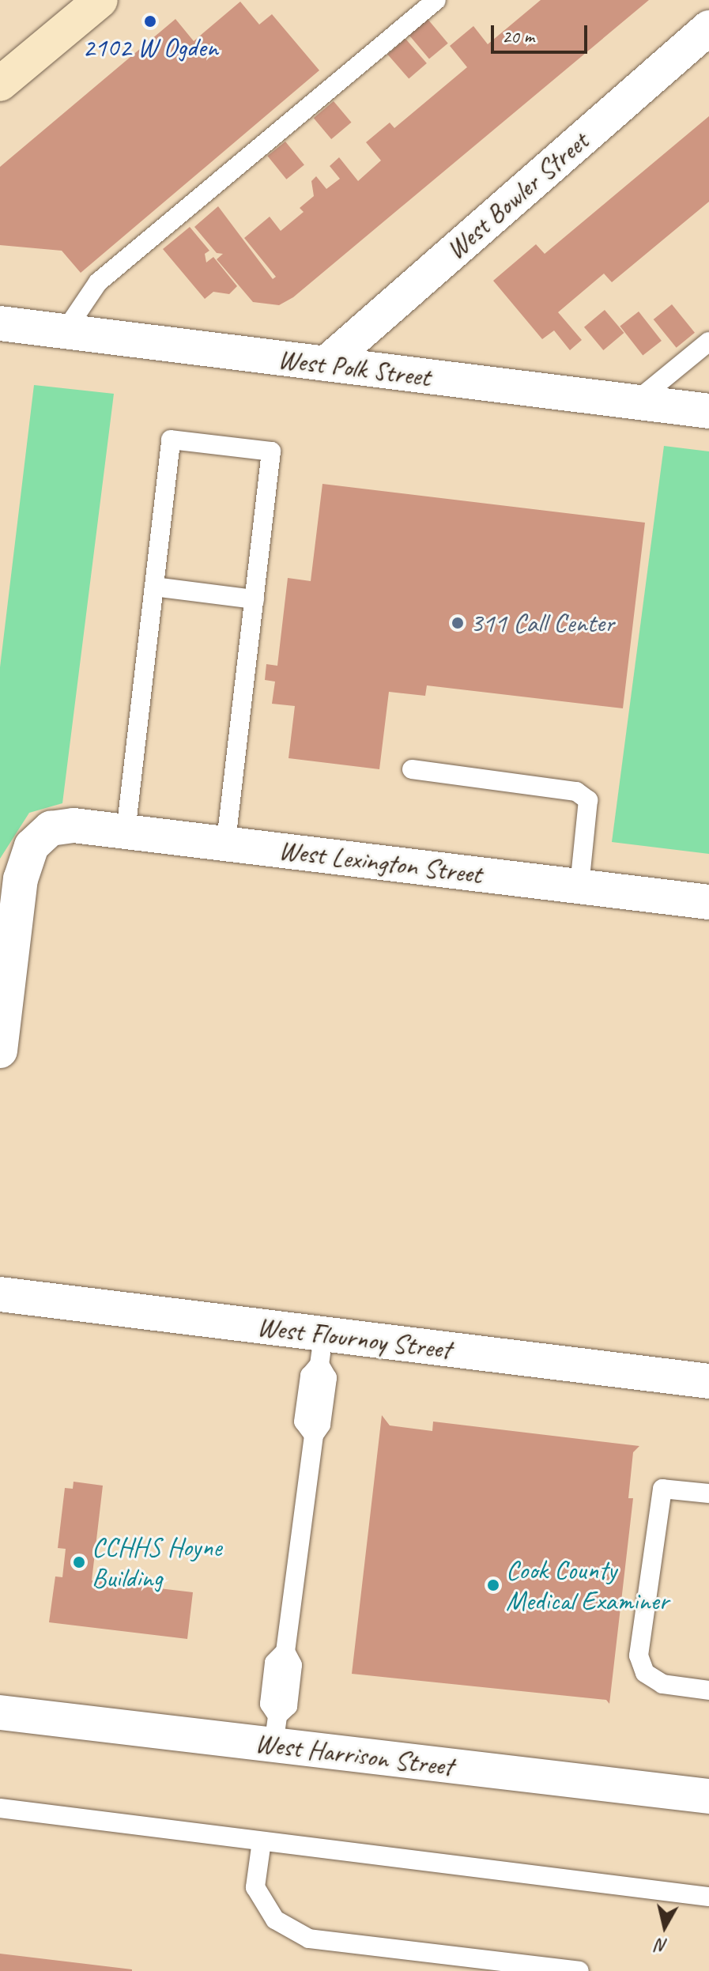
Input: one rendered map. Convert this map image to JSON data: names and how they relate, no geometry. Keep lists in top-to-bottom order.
{
  "streets": {
    "street": [
      "West Bowler Street",
      "West Polk Street",
      "West Lexington Street",
      "West Flournoy Street",
      "West Harrison Street"
    ]
  },
  "crossings": [
    ["West Bowler Street", "West Polk Street"]
  ],
  "places": [
    "2102 W Ogden",
    "311 Call Center",
    "CCHHS Hoyne Building",
    "Cook County Medical Examiner"
  ],
  "scale_bar": "20 m",
  "north": "bottom"
}
